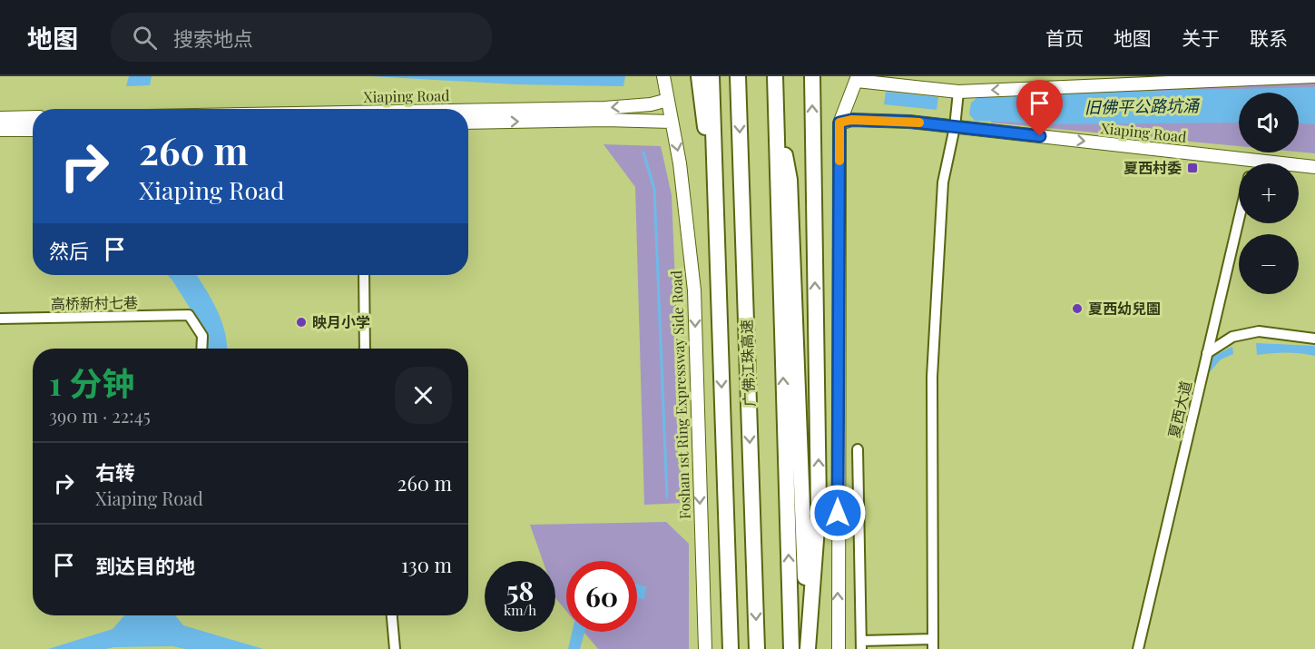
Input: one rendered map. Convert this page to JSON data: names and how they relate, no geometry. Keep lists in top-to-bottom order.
{
  "streets": {
    "highway": ["广佛江珠高速"],
    "main road": ["Xiaping Road", "Foshan 1st Ring Expressway Side Road"],
    "street": ["高桥新村七巷", "夏西大道"]
  },
  "crossings": [
    ["Xiaping Road", "Foshan 1st Ring Expressway Side Road"],
    ["Xiaping Road", "夏西大道"]
  ],
  "one_way": ["Foshan 1st Ring Expressway Side Road"],
  "water": ["旧佛平公路坑涌"],
  "places": {
    "transit": ["夏西村委"],
    "other": ["夏西幼兒園", "映月小学"]
  },
  "page": {
    "header": "地图",
    "search": "搜索地点",
    "nav": [
      "首页",
      "地图",
      "关于",
      "联系"
    ],
    "map_buttons": ["+", "−"],
    "turn": ["260 m", "Xiaping Road"],
    "then": "然后",
    "heading": ["1 分钟", "390 m · 22:45"],
    "list": [
      {
        "name": "右转",
        "note": "Xiaping Road",
        "value": "260 m"
      },
      {
        "name": "到达目的地",
        "value": "130 m"
      }
    ],
    "speed": "58 km/h",
    "limit": "60"
  }
}
